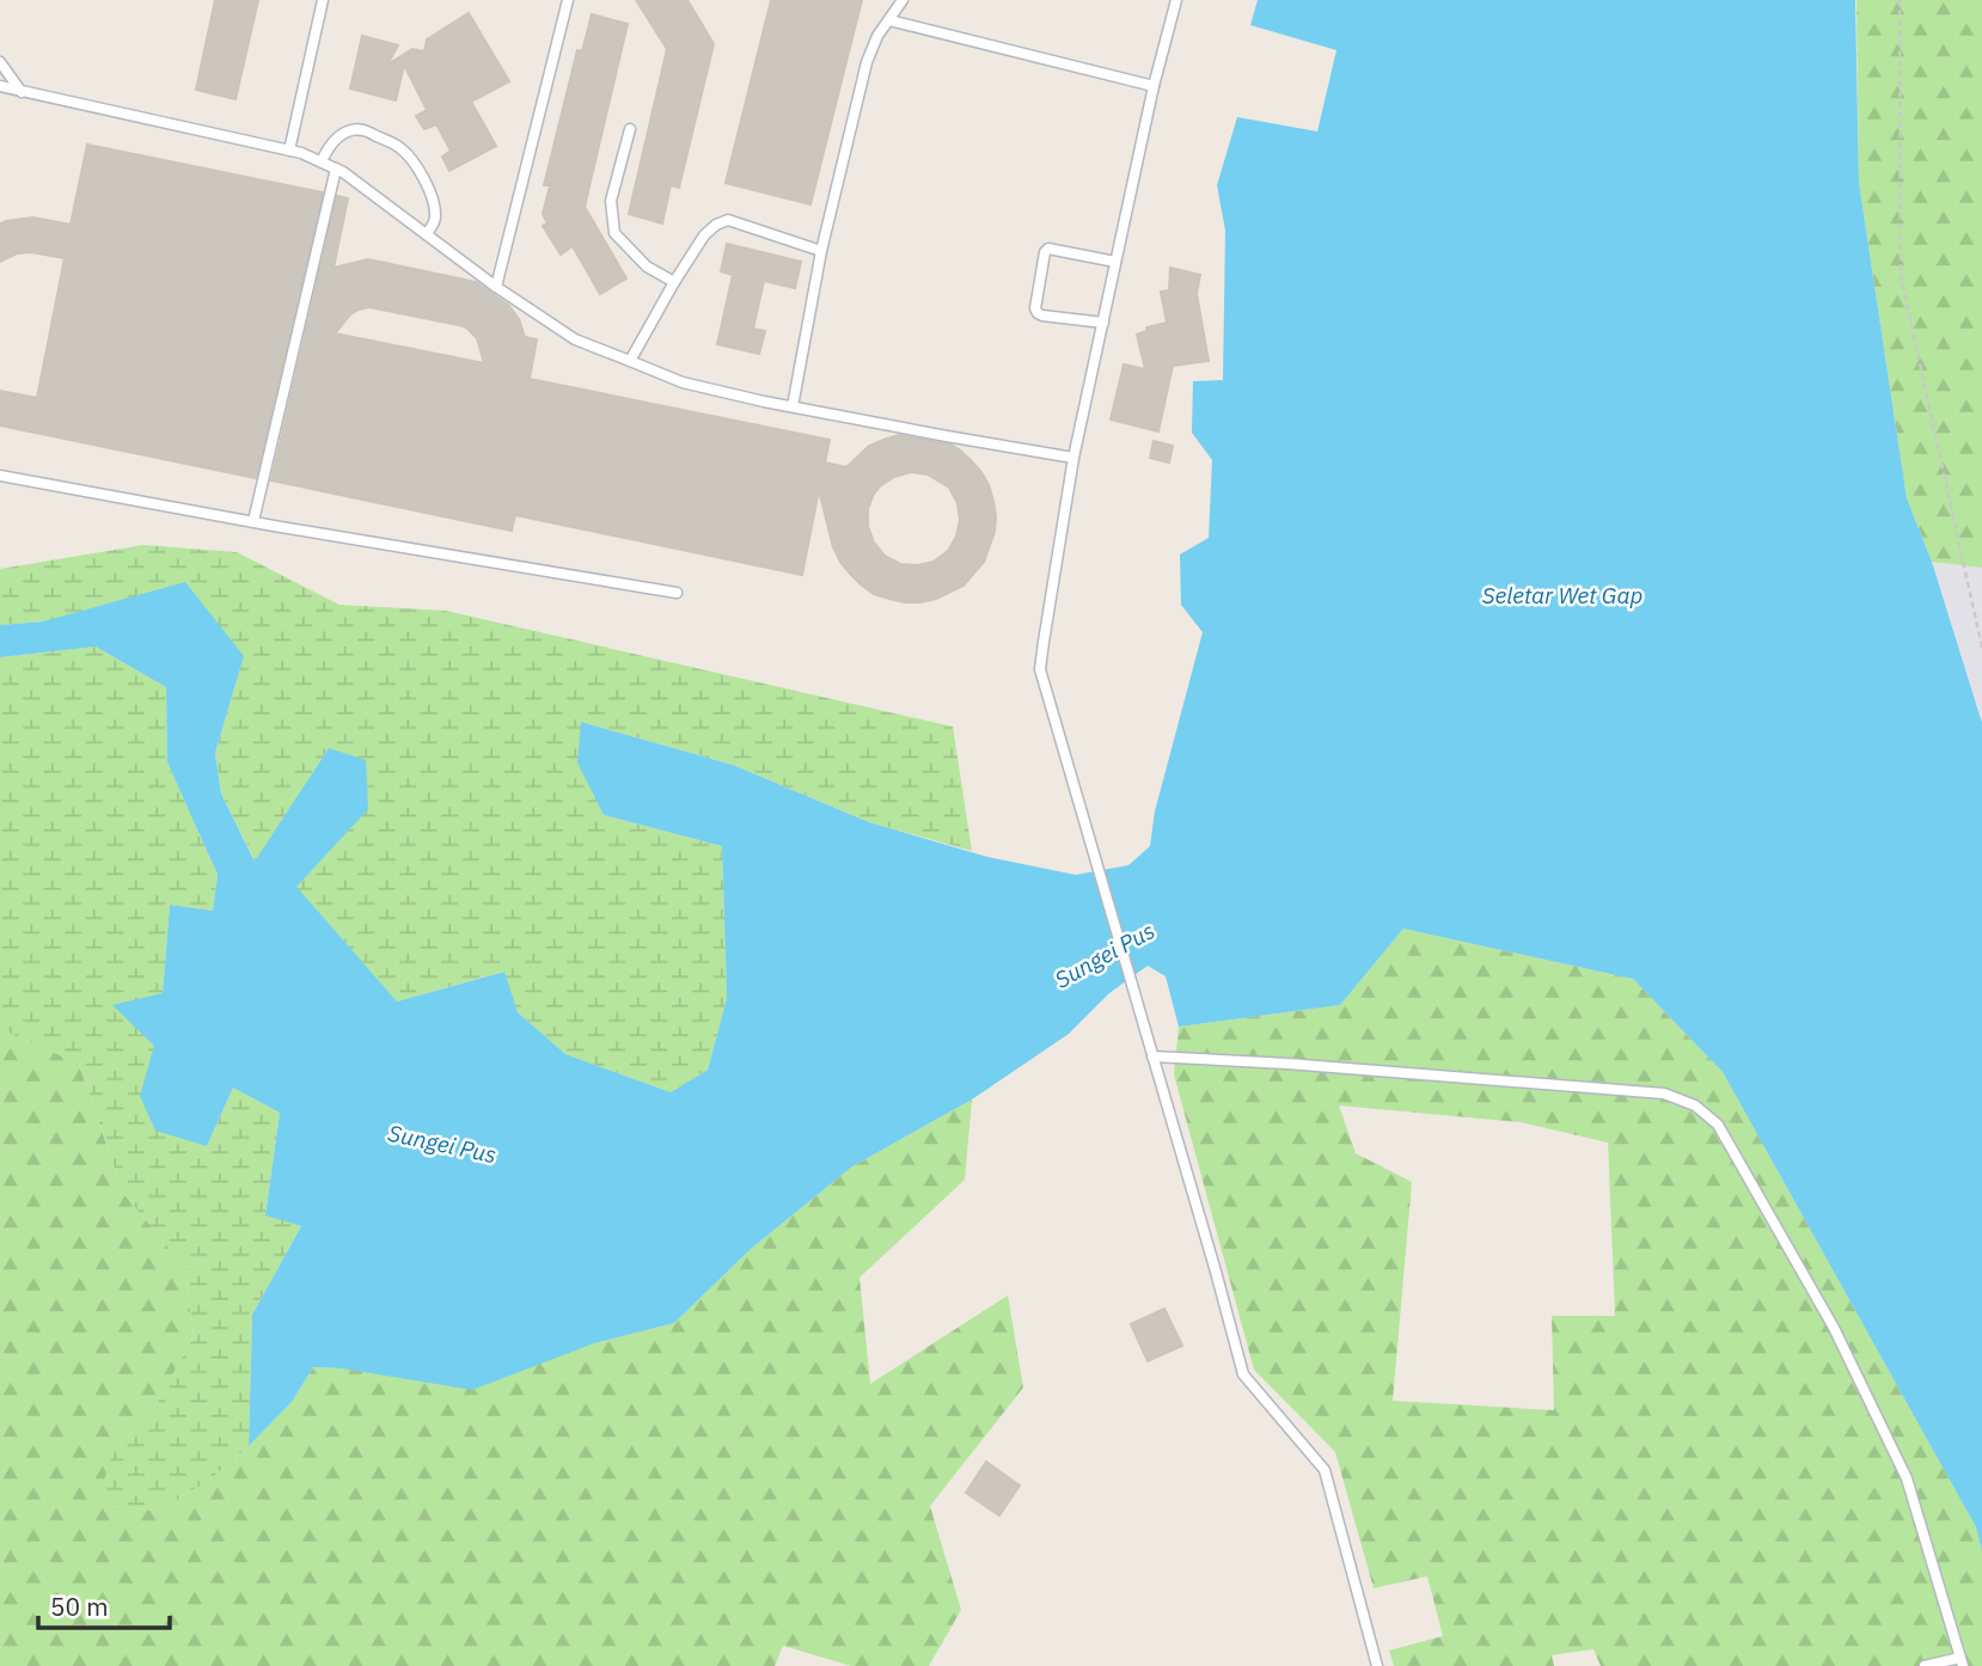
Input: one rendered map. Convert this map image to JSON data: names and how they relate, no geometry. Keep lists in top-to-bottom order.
{
  "water": ["Seletar Wet Gap", "Sungei Pus"],
  "scale_bar": "50 m"
}
